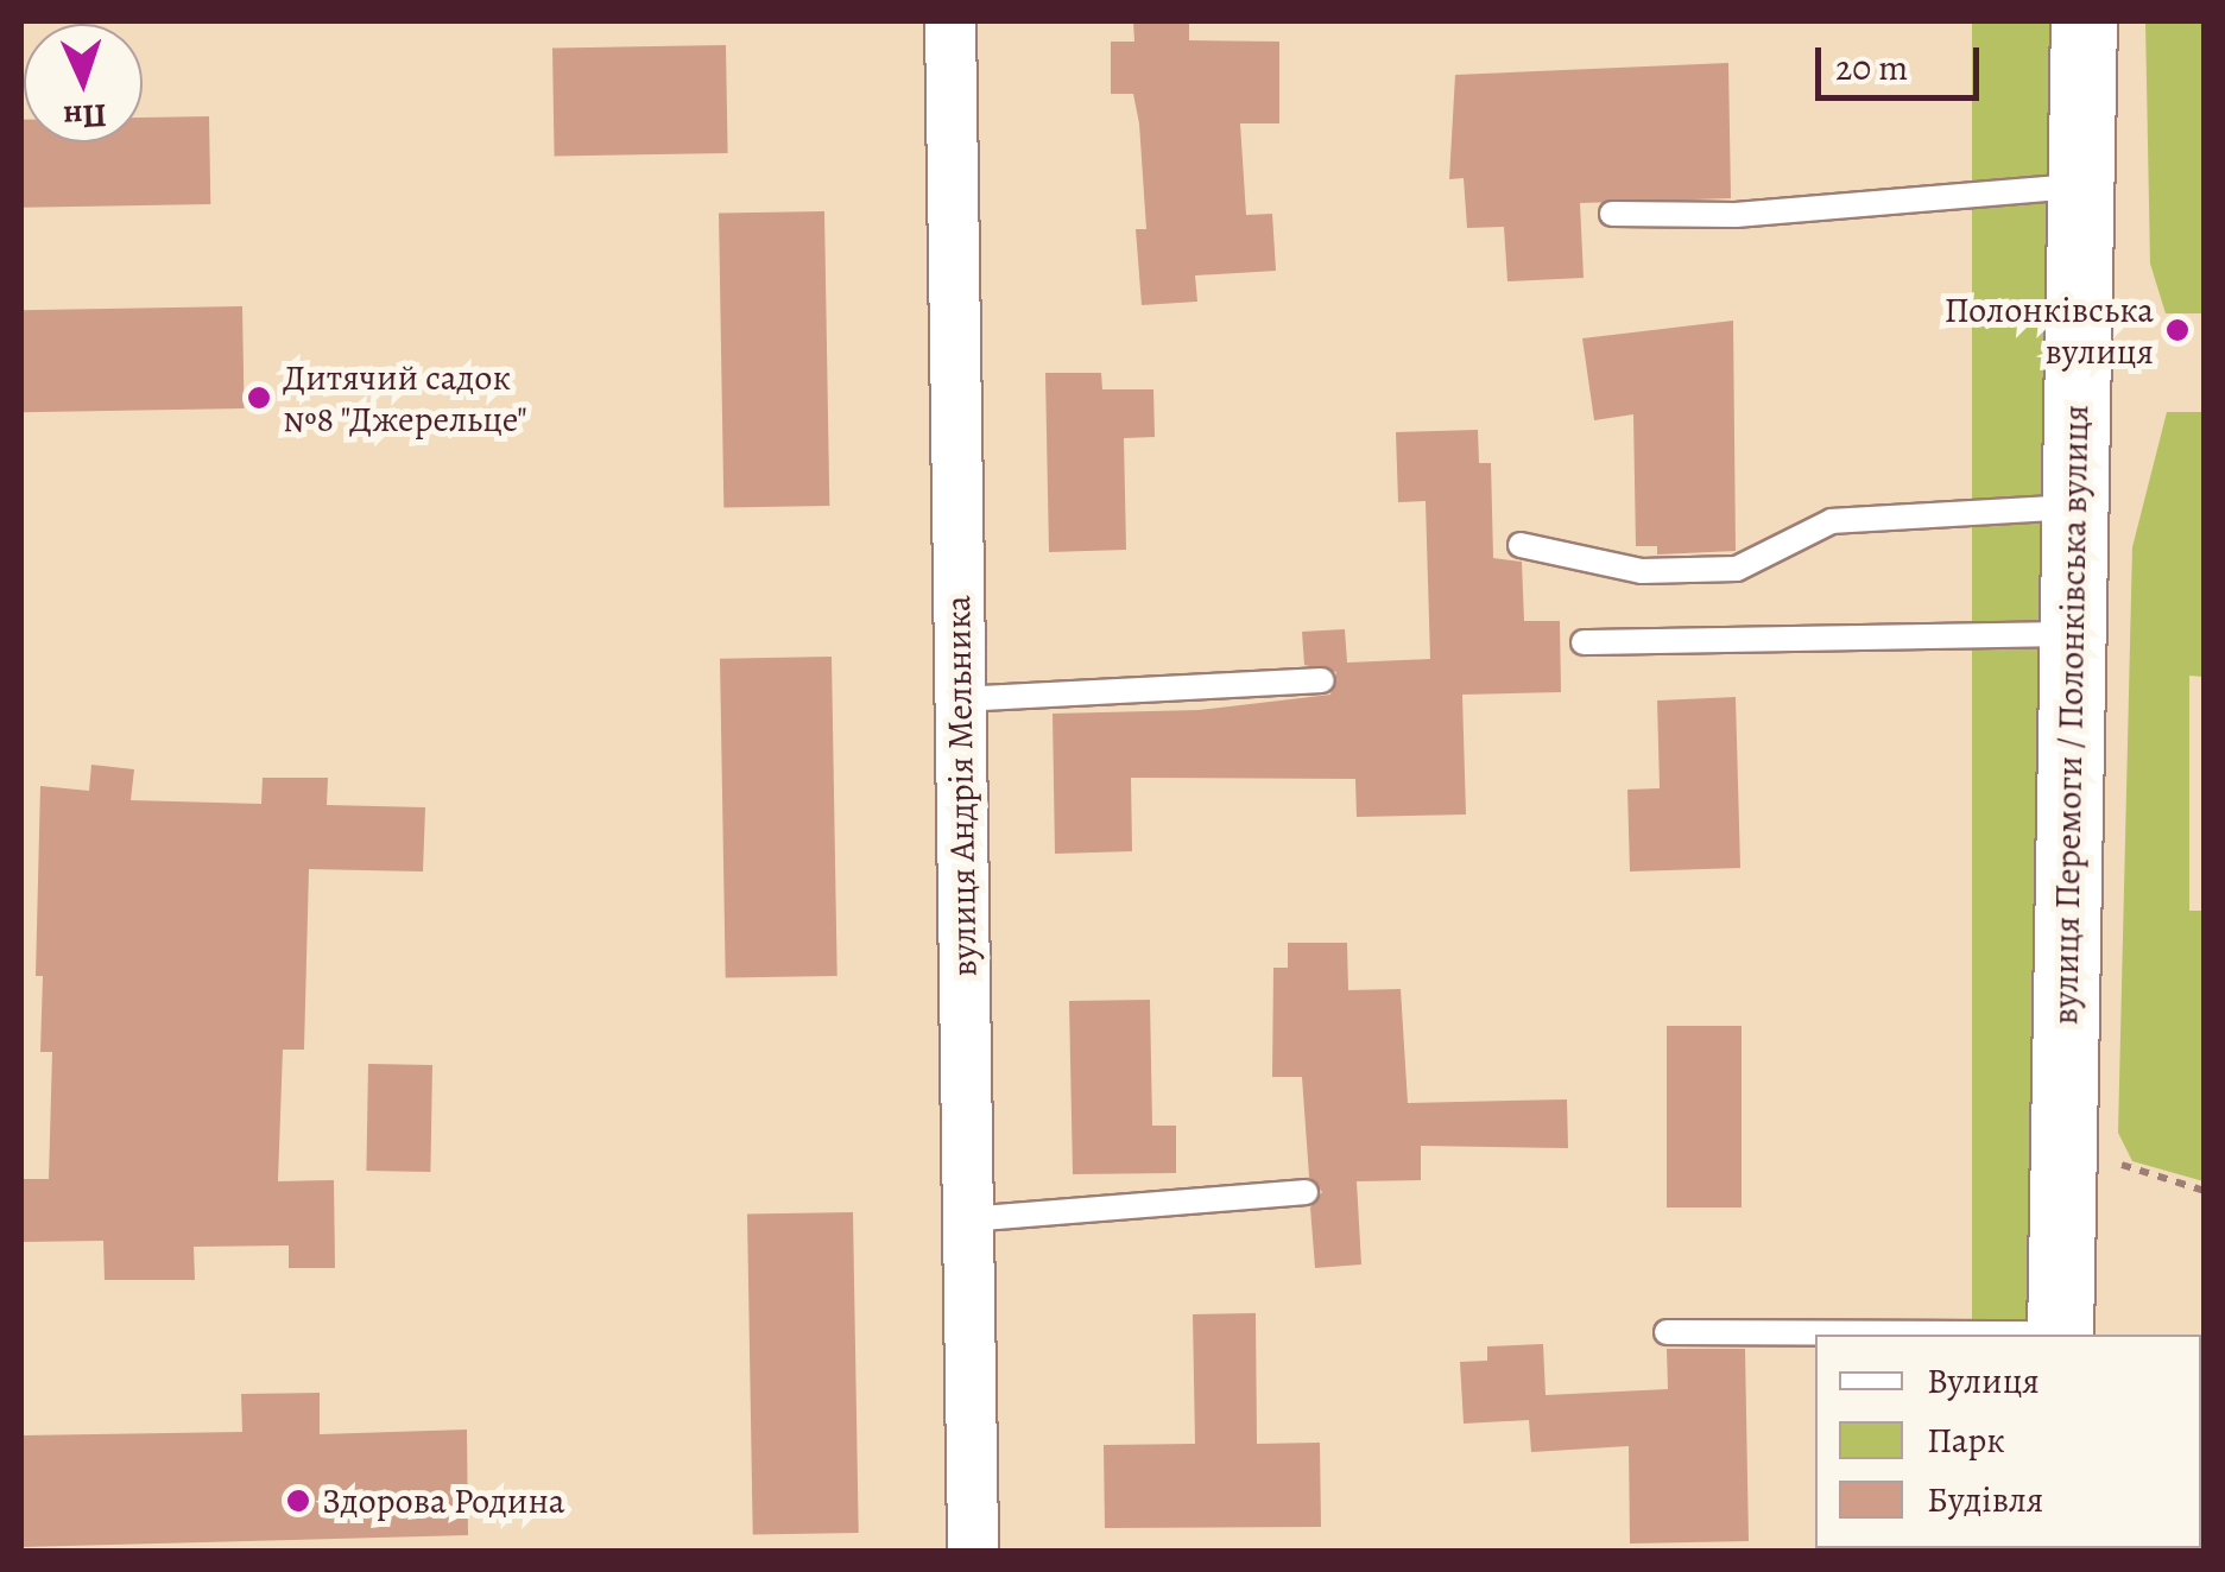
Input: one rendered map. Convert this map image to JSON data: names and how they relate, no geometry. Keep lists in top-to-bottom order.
{
  "streets": {
    "main road": ["вулиця Перемоги / Полонківська вулиця"],
    "street": ["вулиця Андрія Мельника"]
  },
  "places": ["Полонківська вулиця", "Дитячий садок №8 \"Джерельце\"", "Здорова Родина"],
  "legend": ["Вулиця", "Парк", "Будівля"],
  "scale_bar": "20 m",
  "north": "bottom"
}
